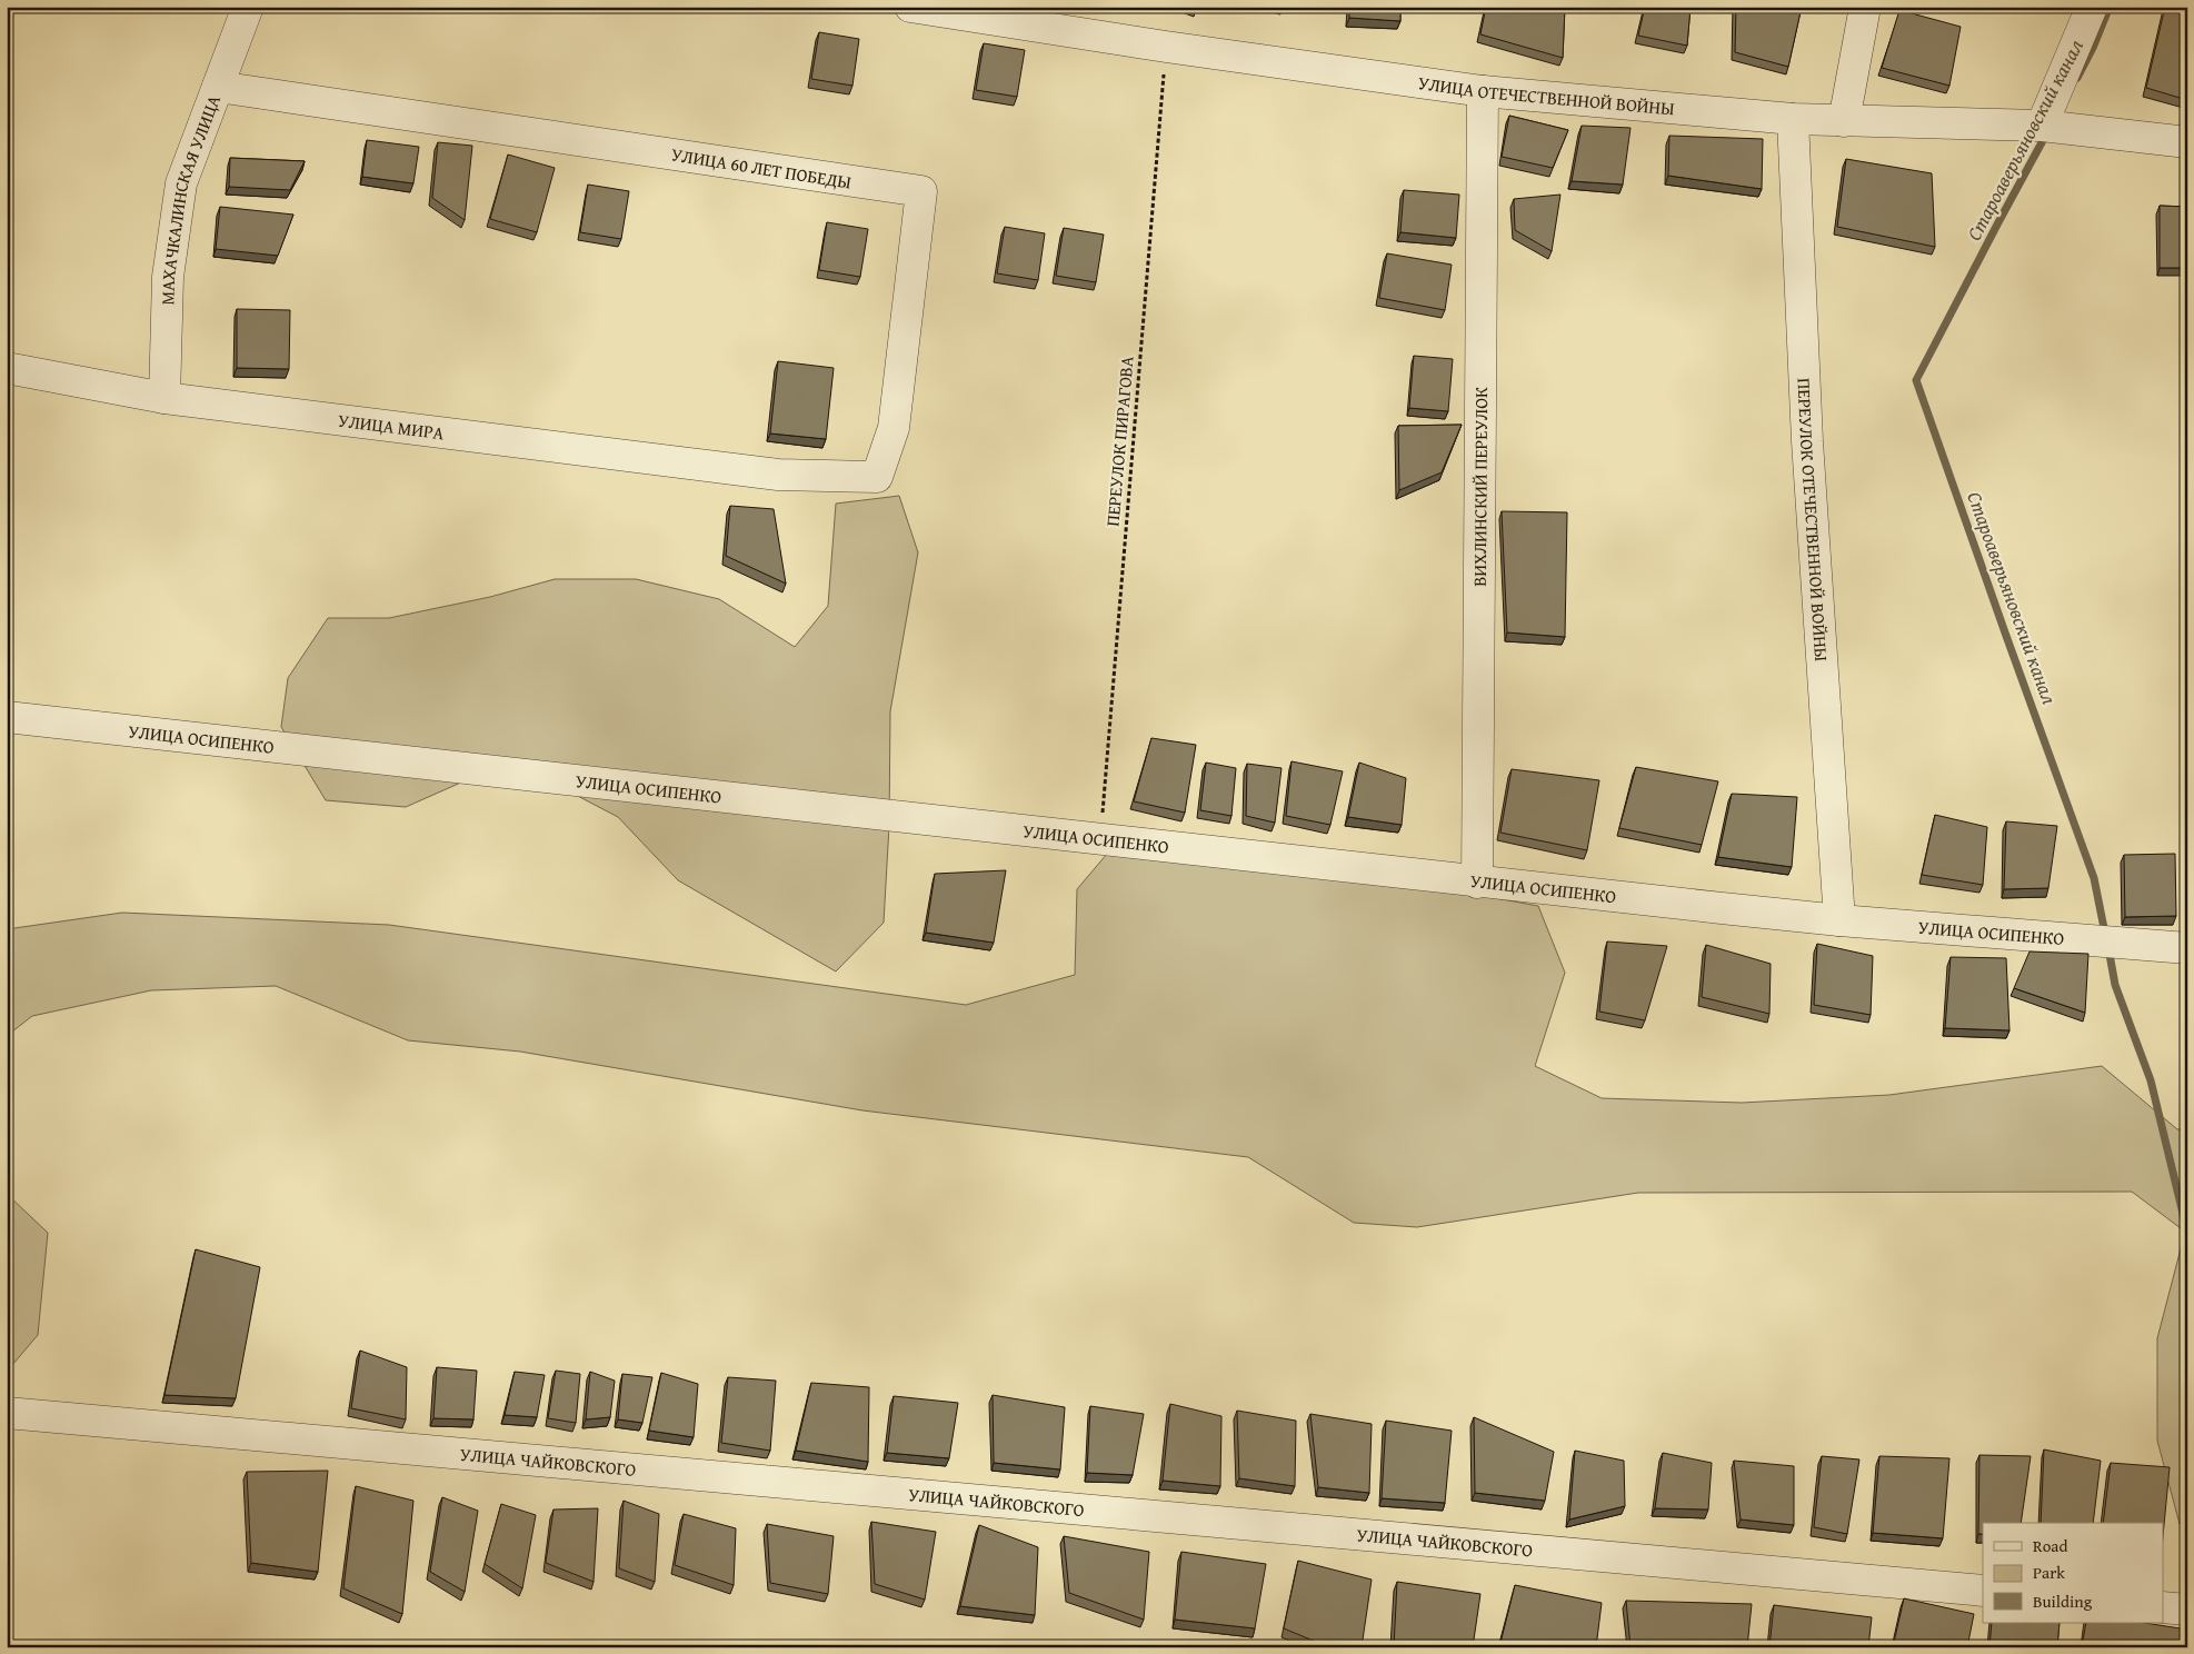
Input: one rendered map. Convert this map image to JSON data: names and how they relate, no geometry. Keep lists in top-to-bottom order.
{
  "streets": {
    "street": [
      "УЛИЦА ОТЕЧЕСТВЕННОЙ ВОЙНЫ",
      "УЛИЦА 60 ЛЕТ ПОБЕДЫ",
      "МАХАЧКАЛИНСКАЯ УЛИЦА",
      "УЛИЦА МИРА",
      "ВИХЛИНСКИЙ ПЕРЕУЛОК",
      "ПЕРЕУЛОК ОТЕЧЕСТВЕННОЙ ВОЙНЫ",
      "УЛИЦА ОСИПЕНКО",
      "УЛИЦА ЧАЙКОВСКОГО"
    ],
    "path": ["ПЕРЕУЛОК ПИРАГОВА"]
  },
  "crossings": [
    ["УЛИЦА ОТЕЧЕСТВЕННОЙ ВОЙНЫ", "ПЕРЕУЛОК ПИРАГОВА"],
    ["УЛИЦА ОТЕЧЕСТВЕННОЙ ВОЙНЫ", "ВИХЛИНСКИЙ ПЕРЕУЛОК"],
    ["УЛИЦА ОТЕЧЕСТВЕННОЙ ВОЙНЫ", "ПЕРЕУЛОК ОТЕЧЕСТВЕННОЙ ВОЙНЫ"],
    ["УЛИЦА 60 ЛЕТ ПОБЕДЫ", "МАХАЧКАЛИНСКАЯ УЛИЦА"],
    ["УЛИЦА 60 ЛЕТ ПОБЕДЫ", "УЛИЦА МИРА"],
    ["МАХАЧКАЛИНСКАЯ УЛИЦА", "УЛИЦА МИРА"],
    ["ПЕРЕУЛОК ПИРАГОВА", "УЛИЦА ОСИПЕНКО"],
    ["ВИХЛИНСКИЙ ПЕРЕУЛОК", "УЛИЦА ОСИПЕНКО"],
    ["ПЕРЕУЛОК ОТЕЧЕСТВЕННОЙ ВОЙНЫ", "УЛИЦА ОСИПЕНКО"]
  ],
  "water": ["Староаверьяновский канал"],
  "legend": ["Road", "Park", "Building"]
}
